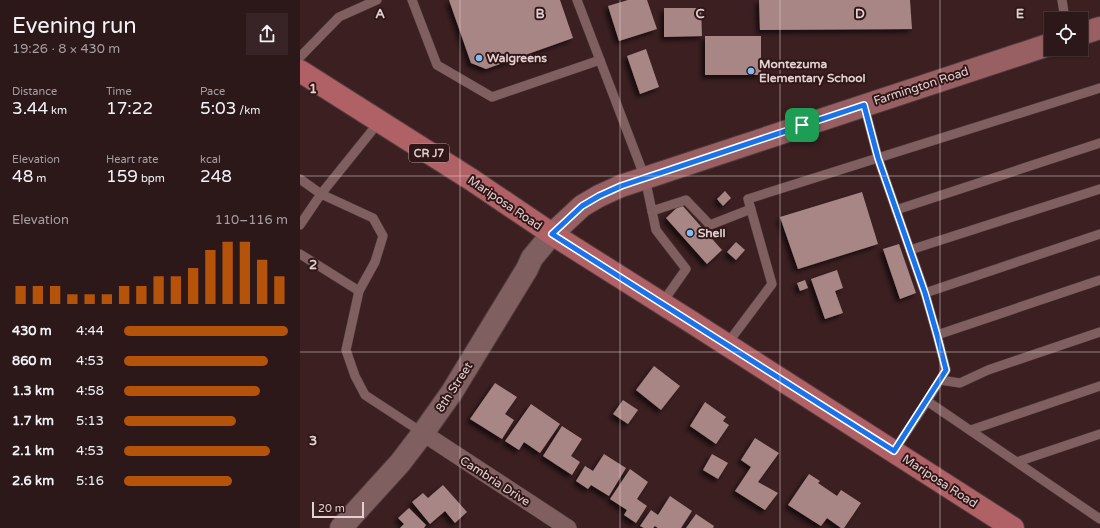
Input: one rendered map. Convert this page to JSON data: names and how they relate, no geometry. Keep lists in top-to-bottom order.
{
  "streets": {
    "main road": ["Farmington Road", "CR J7", "Mariposa Road"],
    "street": ["8th Street", "Cambria Drive"]
  },
  "crossings": [
    ["Farmington Road", "Mariposa Road"],
    ["Farmington Road", "8th Street"],
    ["Mariposa Road", "8th Street"],
    ["8th Street", "Cambria Drive"]
  ],
  "places": ["Walgreens", "Montezuma Elementary School", "Shell"],
  "scale_bar": "20 m",
  "page": {
    "heading": ["Evening run", "19:26 · 8 × 430 m"],
    "stats": [
      ["Distance", "3.44 km"],
      ["Time", "17:22"],
      ["Pace", "5:03 /km"],
      ["Elevation", "48 m"],
      ["Heart rate", "159 bpm"],
      ["kcal", "248"]
    ],
    "chart": ["Elevation", "110–116 m"],
    "list": [
      {
        "name": "430 m",
        "note": "4:44"
      },
      {
        "name": "860 m",
        "note": "4:53"
      },
      {
        "name": "1.3 km",
        "note": "4:58"
      },
      {
        "name": "1.7 km",
        "note": "5:13"
      },
      {
        "name": "2.1 km",
        "note": "4:53"
      },
      {
        "name": "2.6 km",
        "note": "5:16"
      }
    ],
    "scale": "20 m"
  },
  "grid": {
    "columns": [
      "A",
      "B",
      "C",
      "D",
      "E"
    ],
    "rows": ["1", "2", "3"]
  }
}
